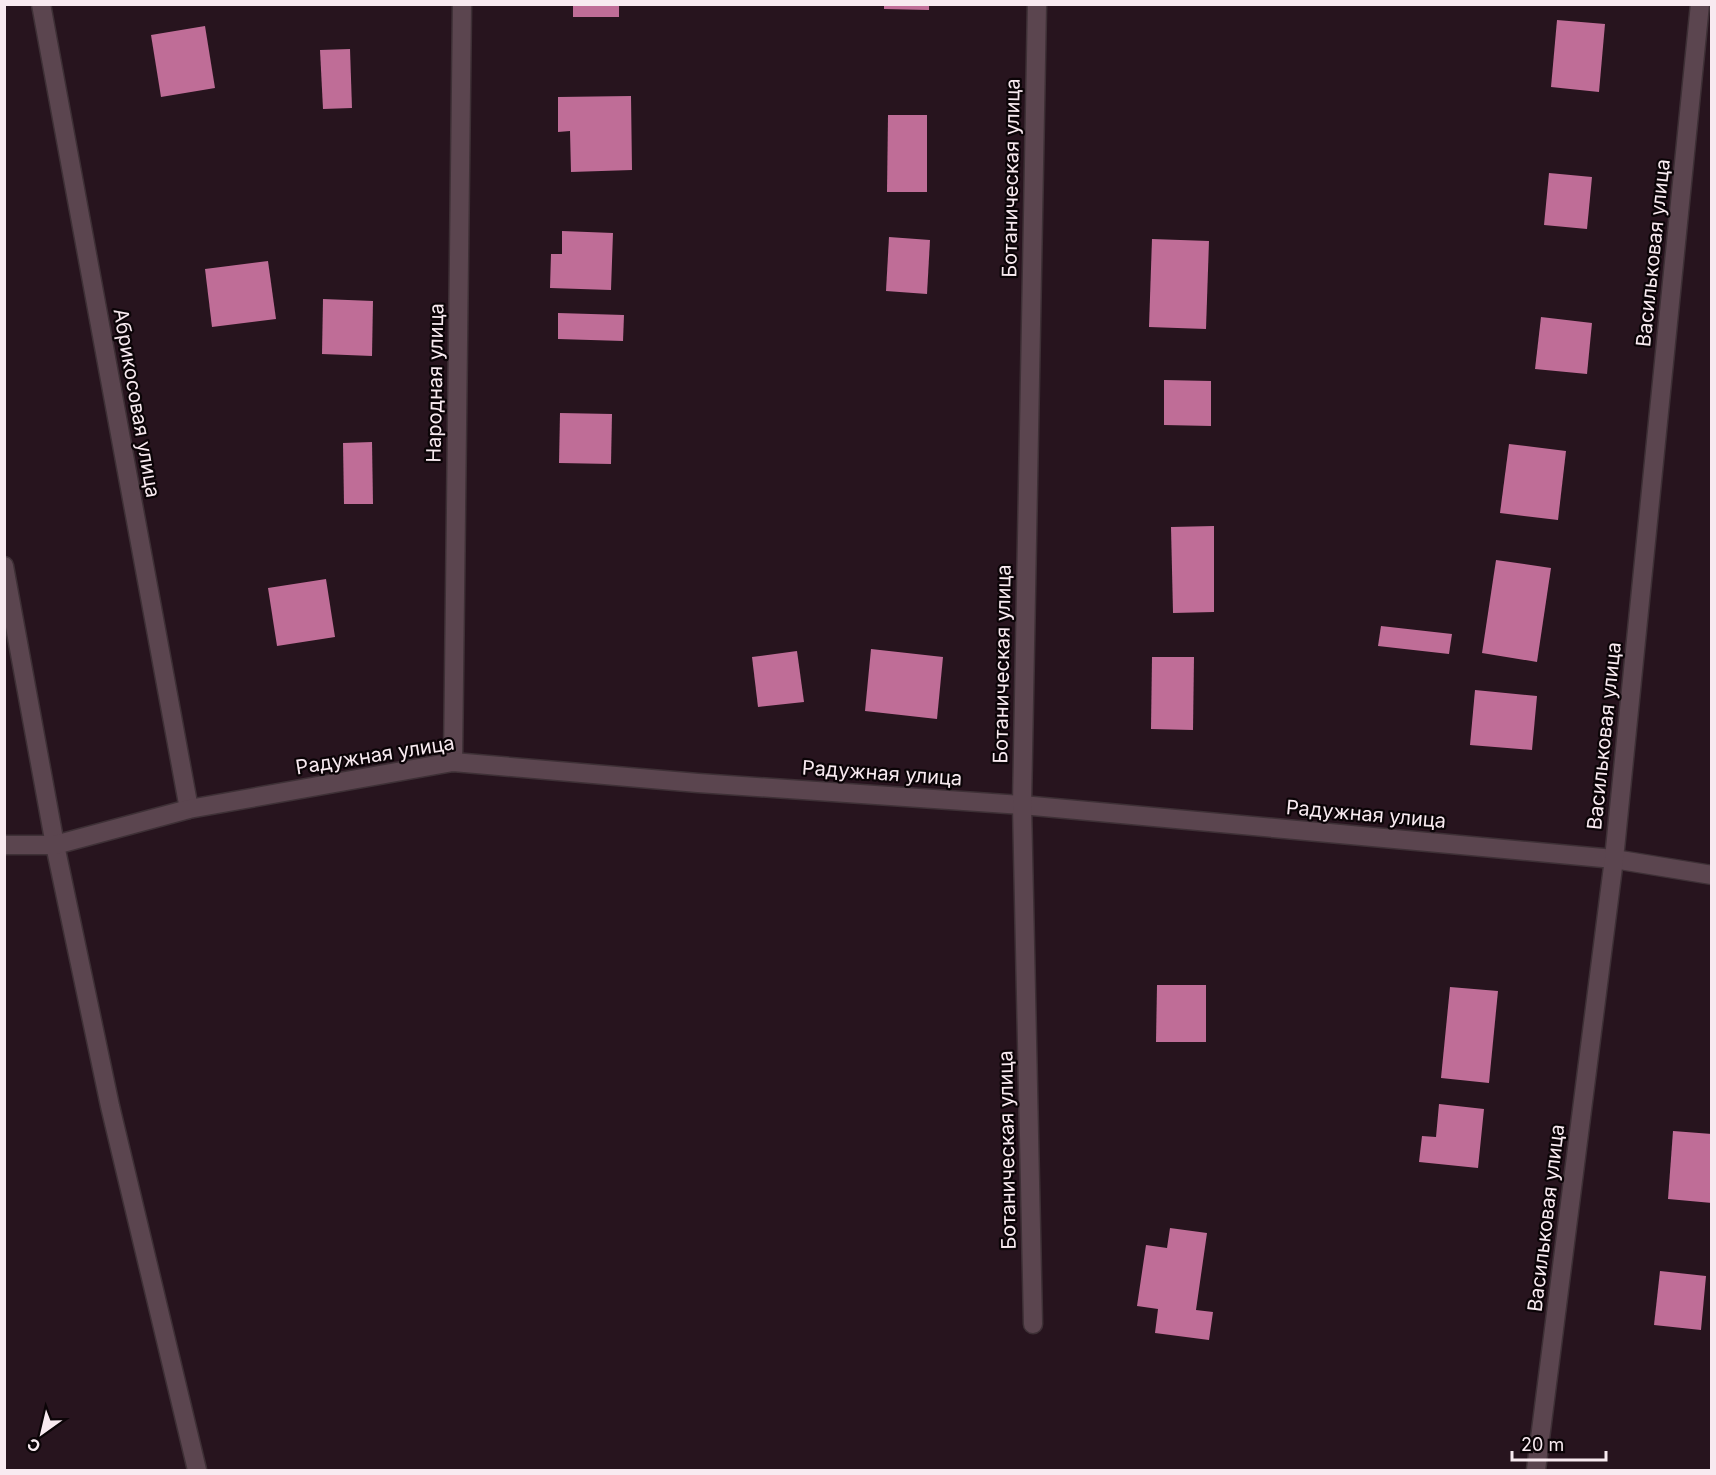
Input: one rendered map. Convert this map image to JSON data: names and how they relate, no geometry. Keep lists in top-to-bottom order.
{
  "streets": {
    "street": [
      "Ботаническая улица",
      "Васильковая улица",
      "Народная улица",
      "Абрикосовая улица",
      "Радужная улица"
    ]
  },
  "crossings": [
    ["Ботаническая улица", "Радужная улица"],
    ["Васильковая улица", "Радужная улица"],
    ["Народная улица", "Радужная улица"],
    ["Абрикосовая улица", "Радужная улица"]
  ],
  "scale_bar": "20 m",
  "north": "bottom left"
}
